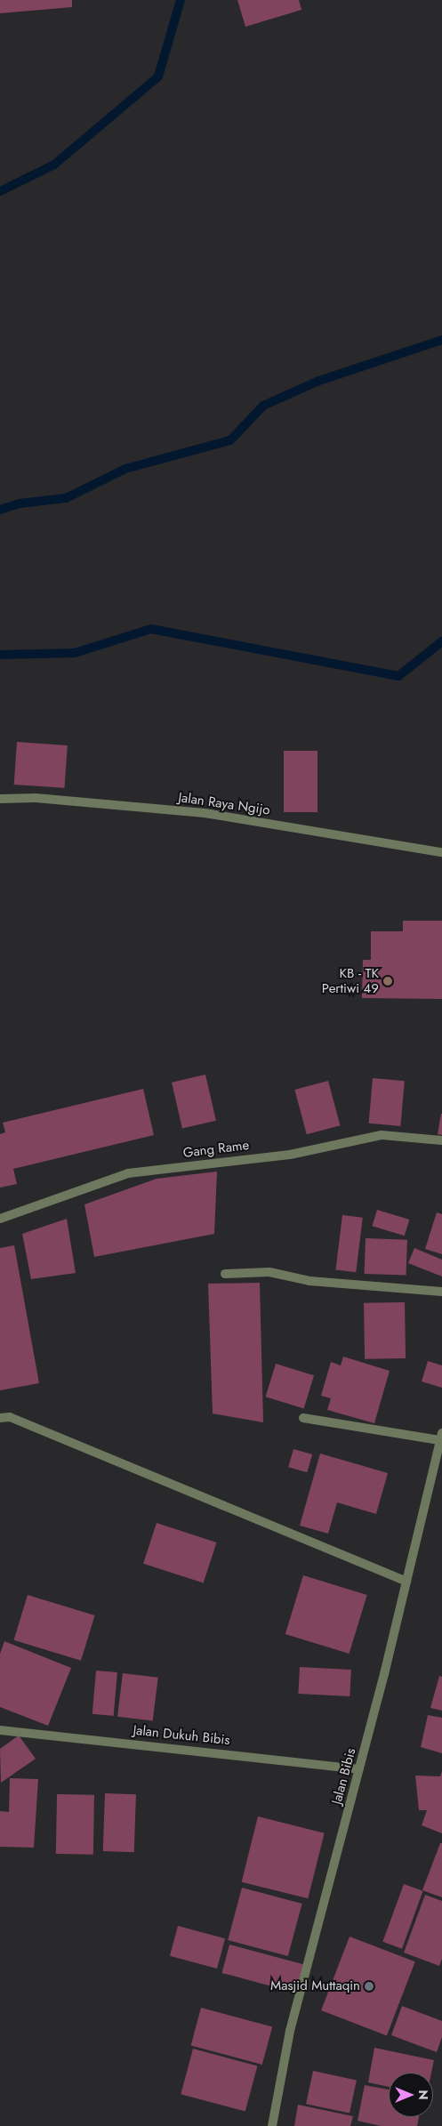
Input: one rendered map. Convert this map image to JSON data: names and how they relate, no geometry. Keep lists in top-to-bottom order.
{
  "streets": {
    "street": [
      "Jalan Raya Ngijo",
      "Gang Rame",
      "Jalan Dukuh Bibis",
      "Jalan Bibis"
    ]
  },
  "crossings": [
    ["Jalan Dukuh Bibis", "Jalan Bibis"]
  ],
  "places": ["KB - TK Pertiwi 49", "Masjid Muttaqin"],
  "north": "right"
}
